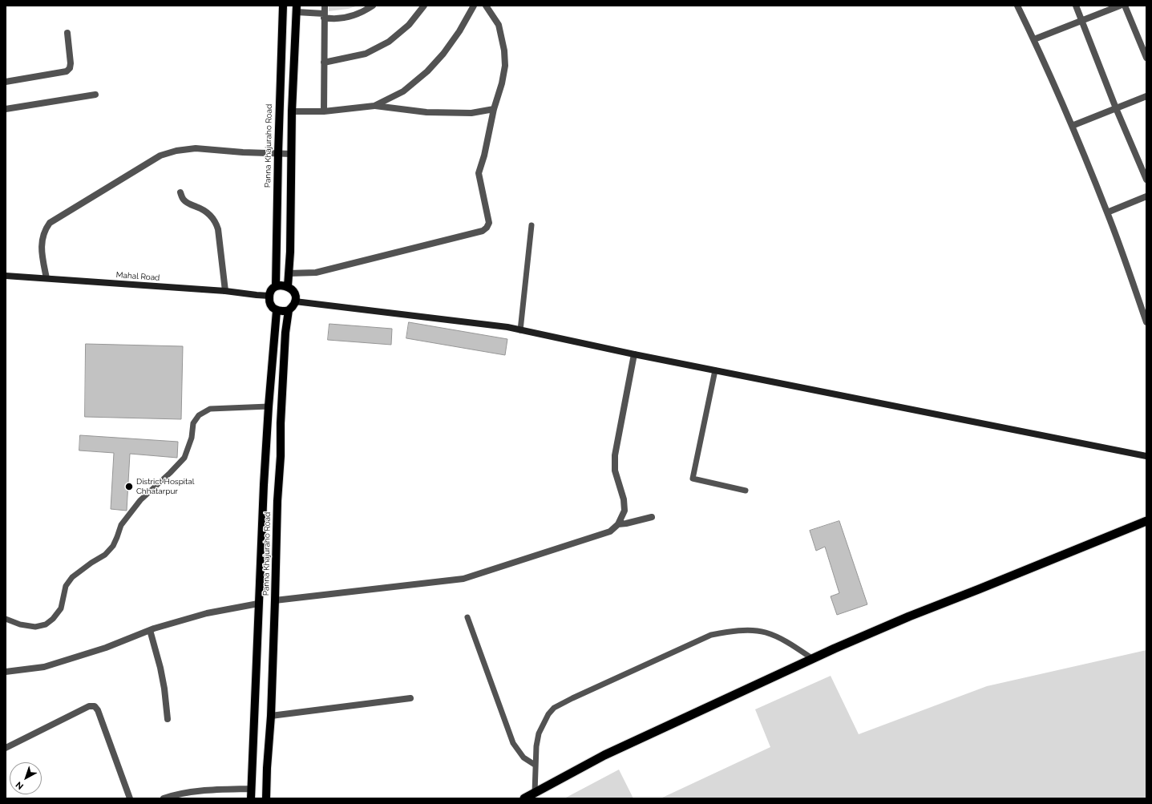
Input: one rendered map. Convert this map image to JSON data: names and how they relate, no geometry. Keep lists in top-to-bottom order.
{
  "streets": {
    "main road": ["Panna Khajuraho Road", "Mahal Road"]
  },
  "crossings": [
    ["Panna Khajuraho Road", "Mahal Road"]
  ],
  "places": ["District Hospital Chhatarpur"],
  "north": "bottom left"
}
